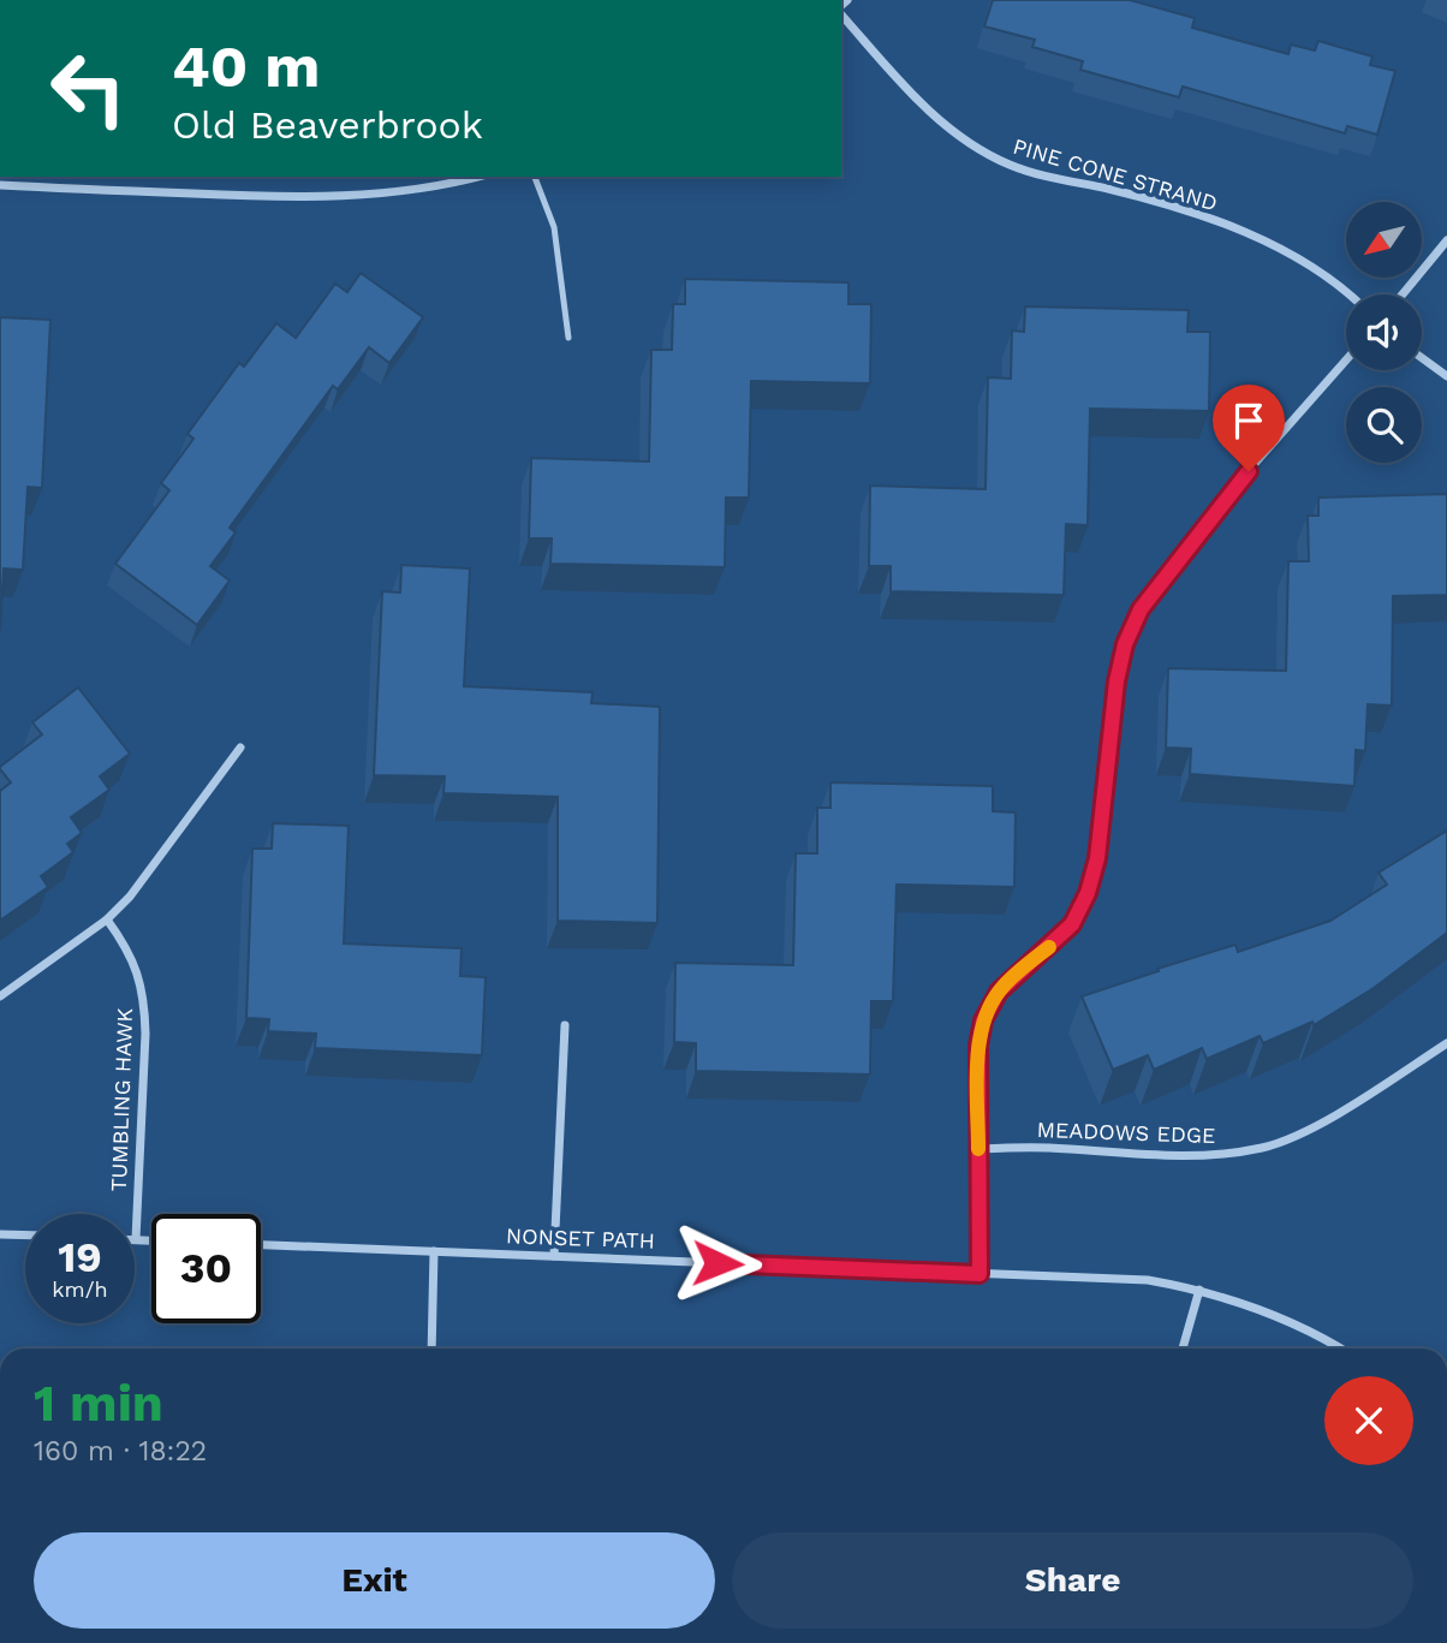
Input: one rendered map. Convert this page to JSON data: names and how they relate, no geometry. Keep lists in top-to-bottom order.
{
  "streets": {
    "street": [
      "PINE CONE STRAND",
      "TUMBLING HAWK",
      "MEADOWS EDGE",
      "NONSET PATH"
    ]
  },
  "north": "bottom left",
  "page": {
    "turn": ["40 m", "Old Beaverbrook"],
    "speed": "19 km/h",
    "limit": "30",
    "heading": ["1 min", "160 m · 18:22"],
    "buttons": ["Exit", "Share"]
  }
}
